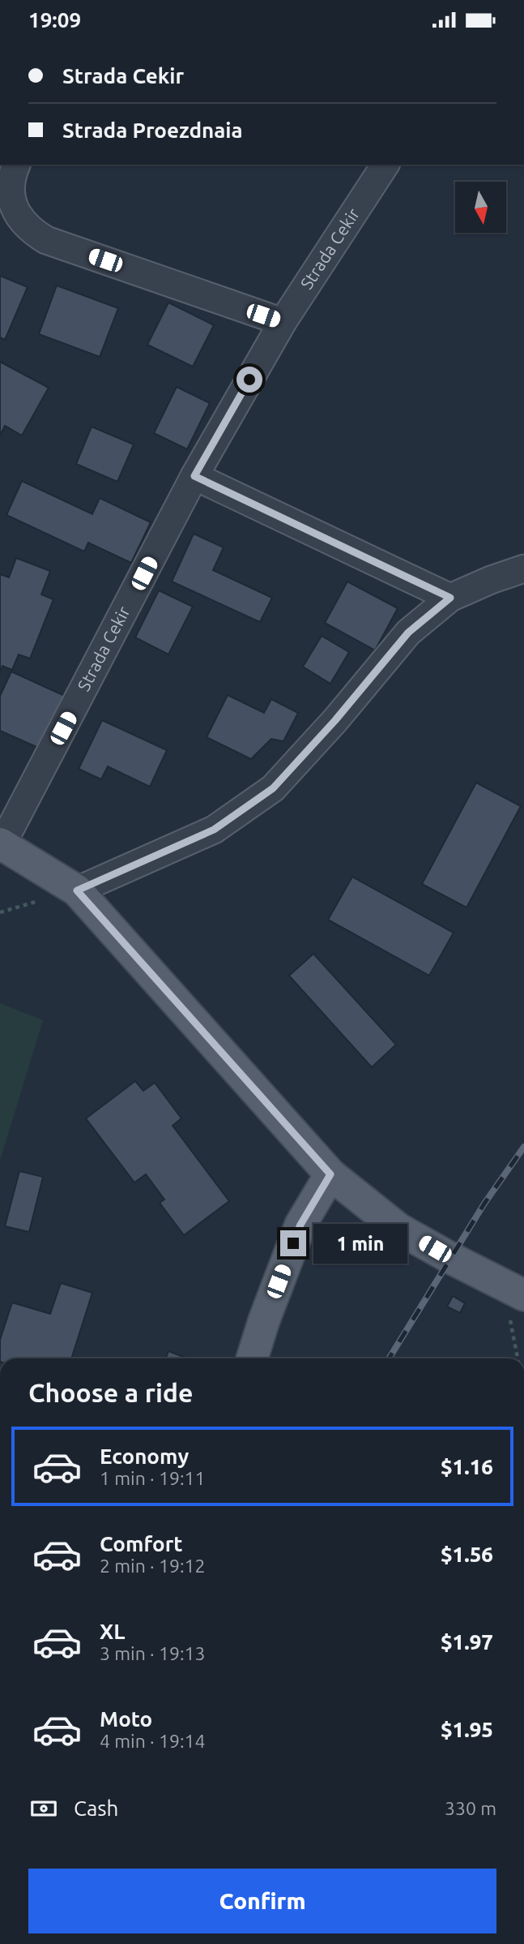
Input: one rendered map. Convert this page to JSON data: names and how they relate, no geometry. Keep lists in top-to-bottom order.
{
  "streets": {
    "street": ["Strada Cekir"]
  },
  "north": "bottom",
  "page": {
    "status": "19:09",
    "banner": ["Strada Cekir", "Strada Proezdnaia"],
    "bubble": "1 min",
    "heading": "Choose a ride",
    "list": [
      {
        "name": "Economy",
        "note": "1 min · 19:11",
        "value": "$1.16"
      },
      {
        "name": "Comfort",
        "note": "2 min · 19:12",
        "value": "$1.56"
      },
      {
        "name": "XL",
        "note": "3 min · 19:13",
        "value": "$1.97"
      },
      {
        "name": "Moto",
        "note": "4 min · 19:14",
        "value": "$1.95"
      }
    ],
    "pay": ["Cash", "330 m"],
    "buttons": "Confirm"
  }
}
